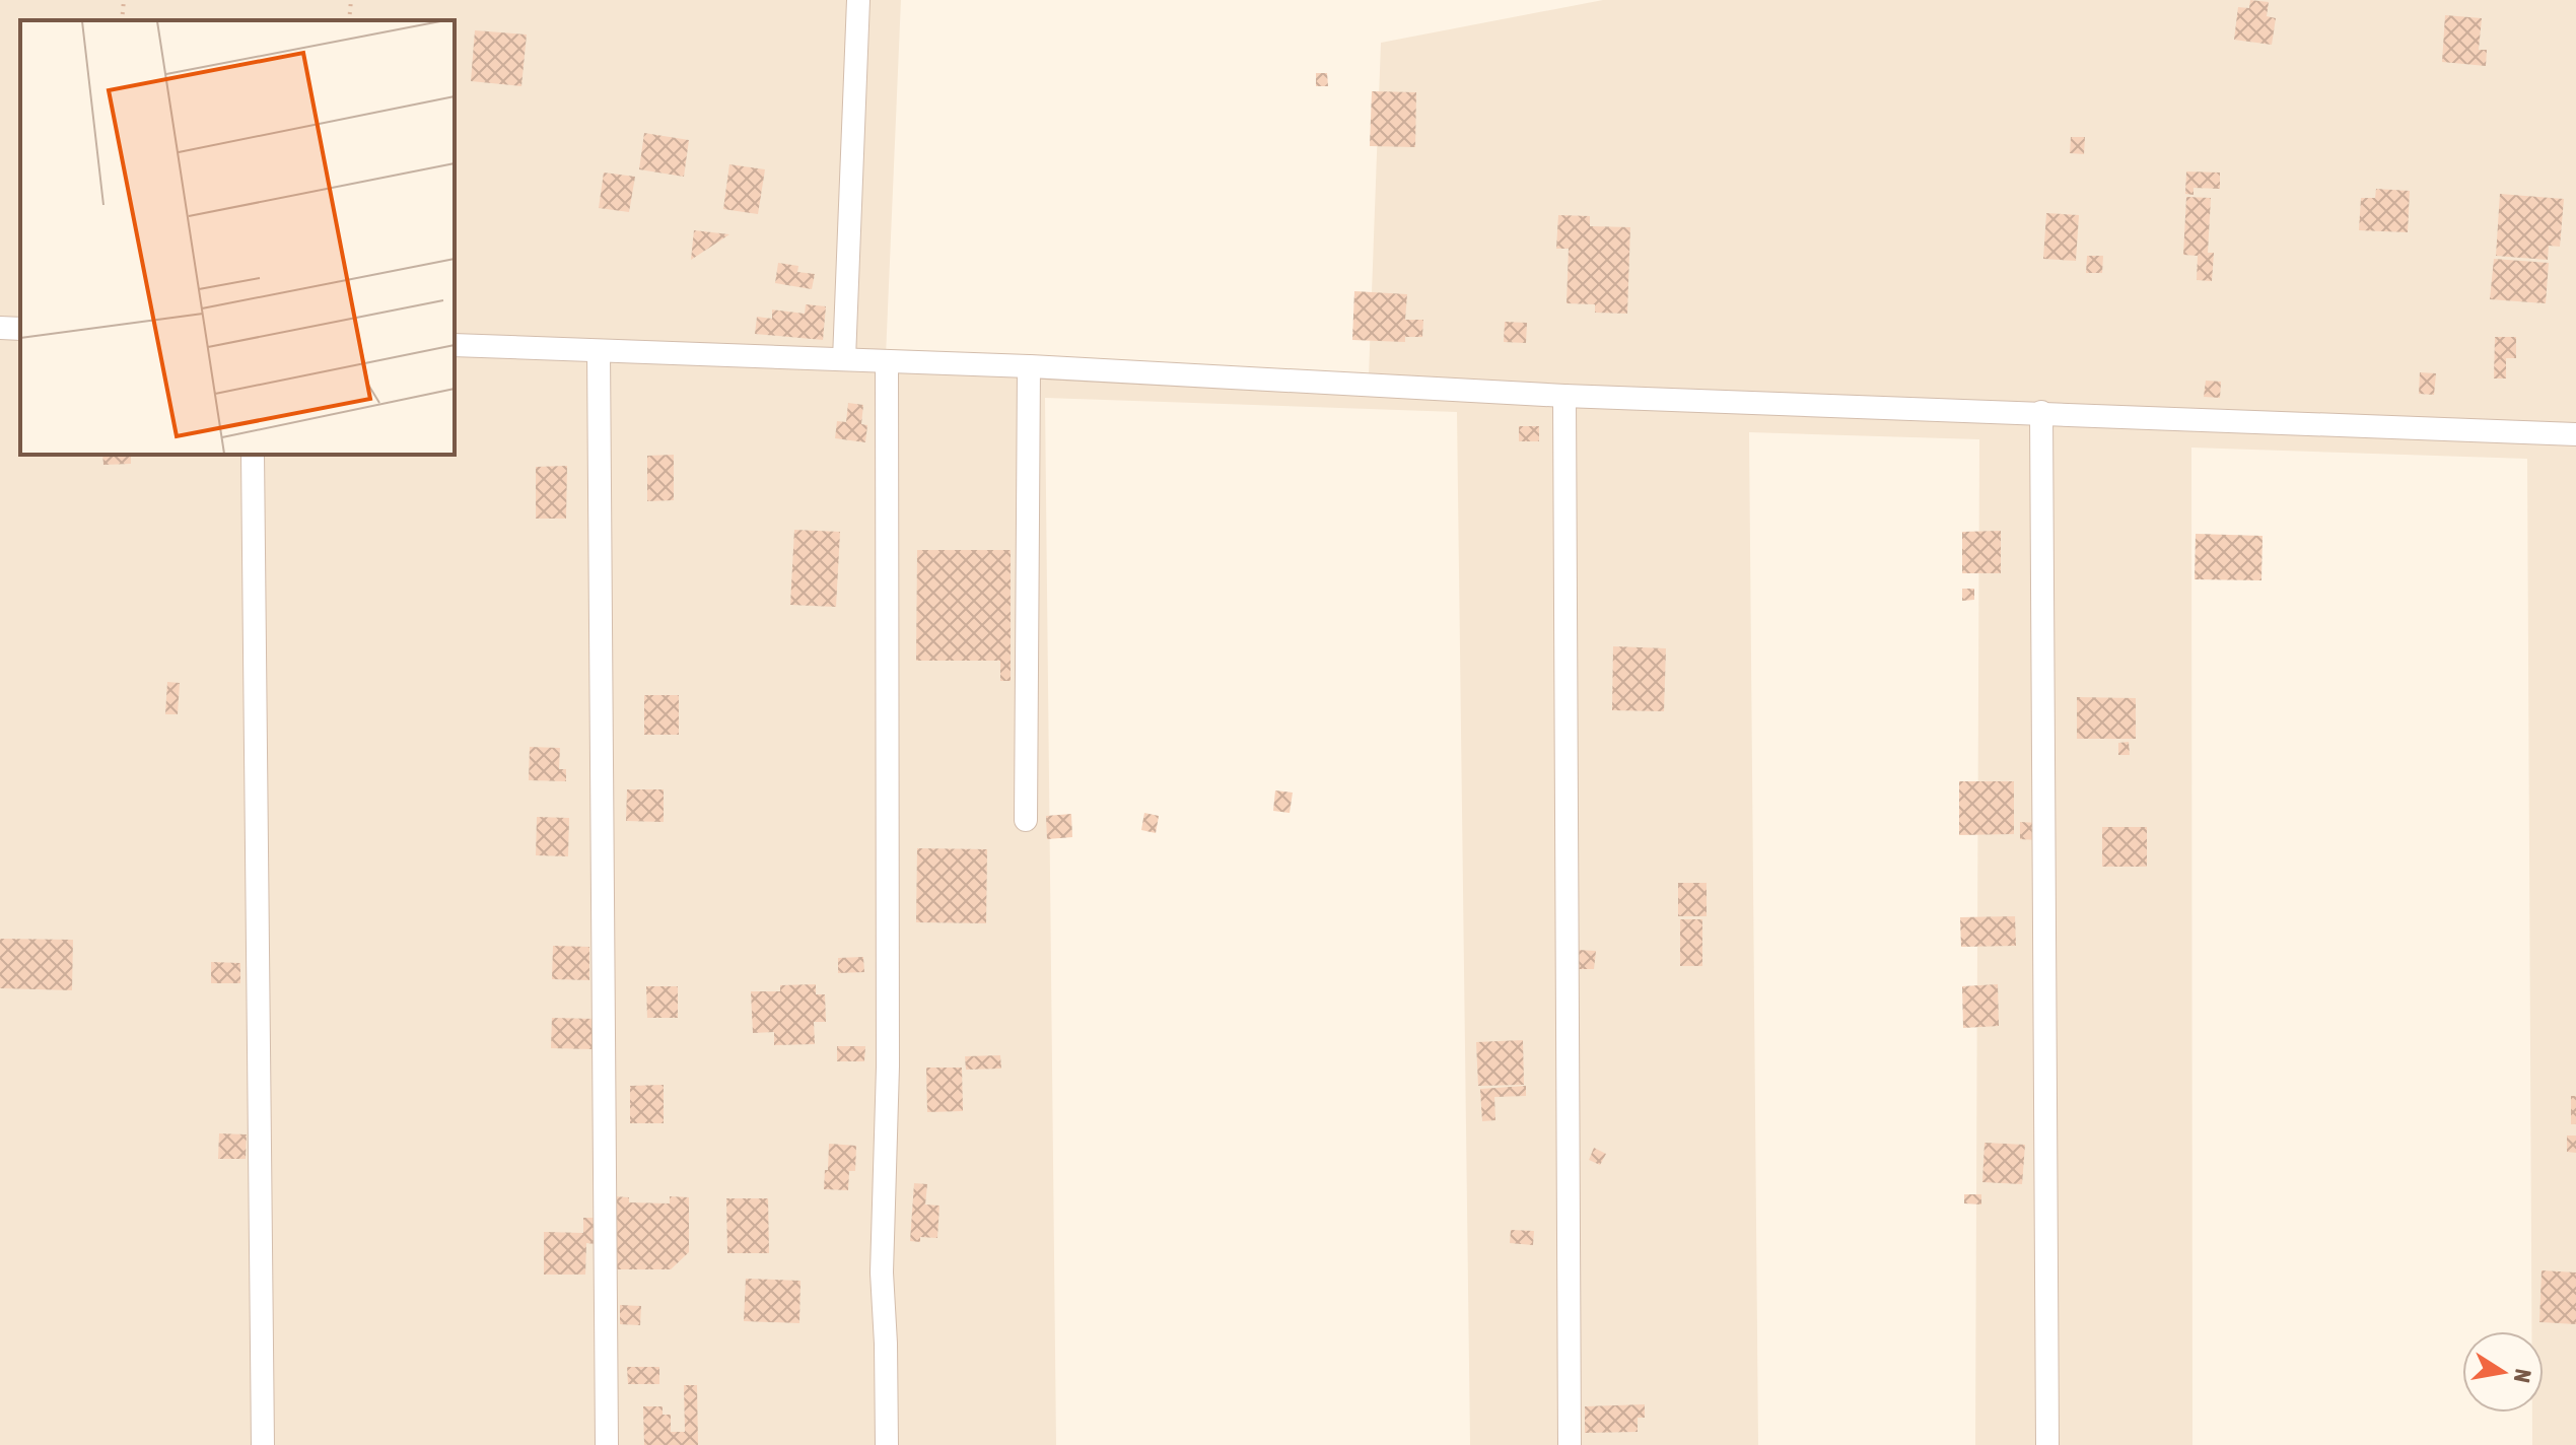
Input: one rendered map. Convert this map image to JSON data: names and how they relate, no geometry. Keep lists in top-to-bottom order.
{
  "north": "right"
}
